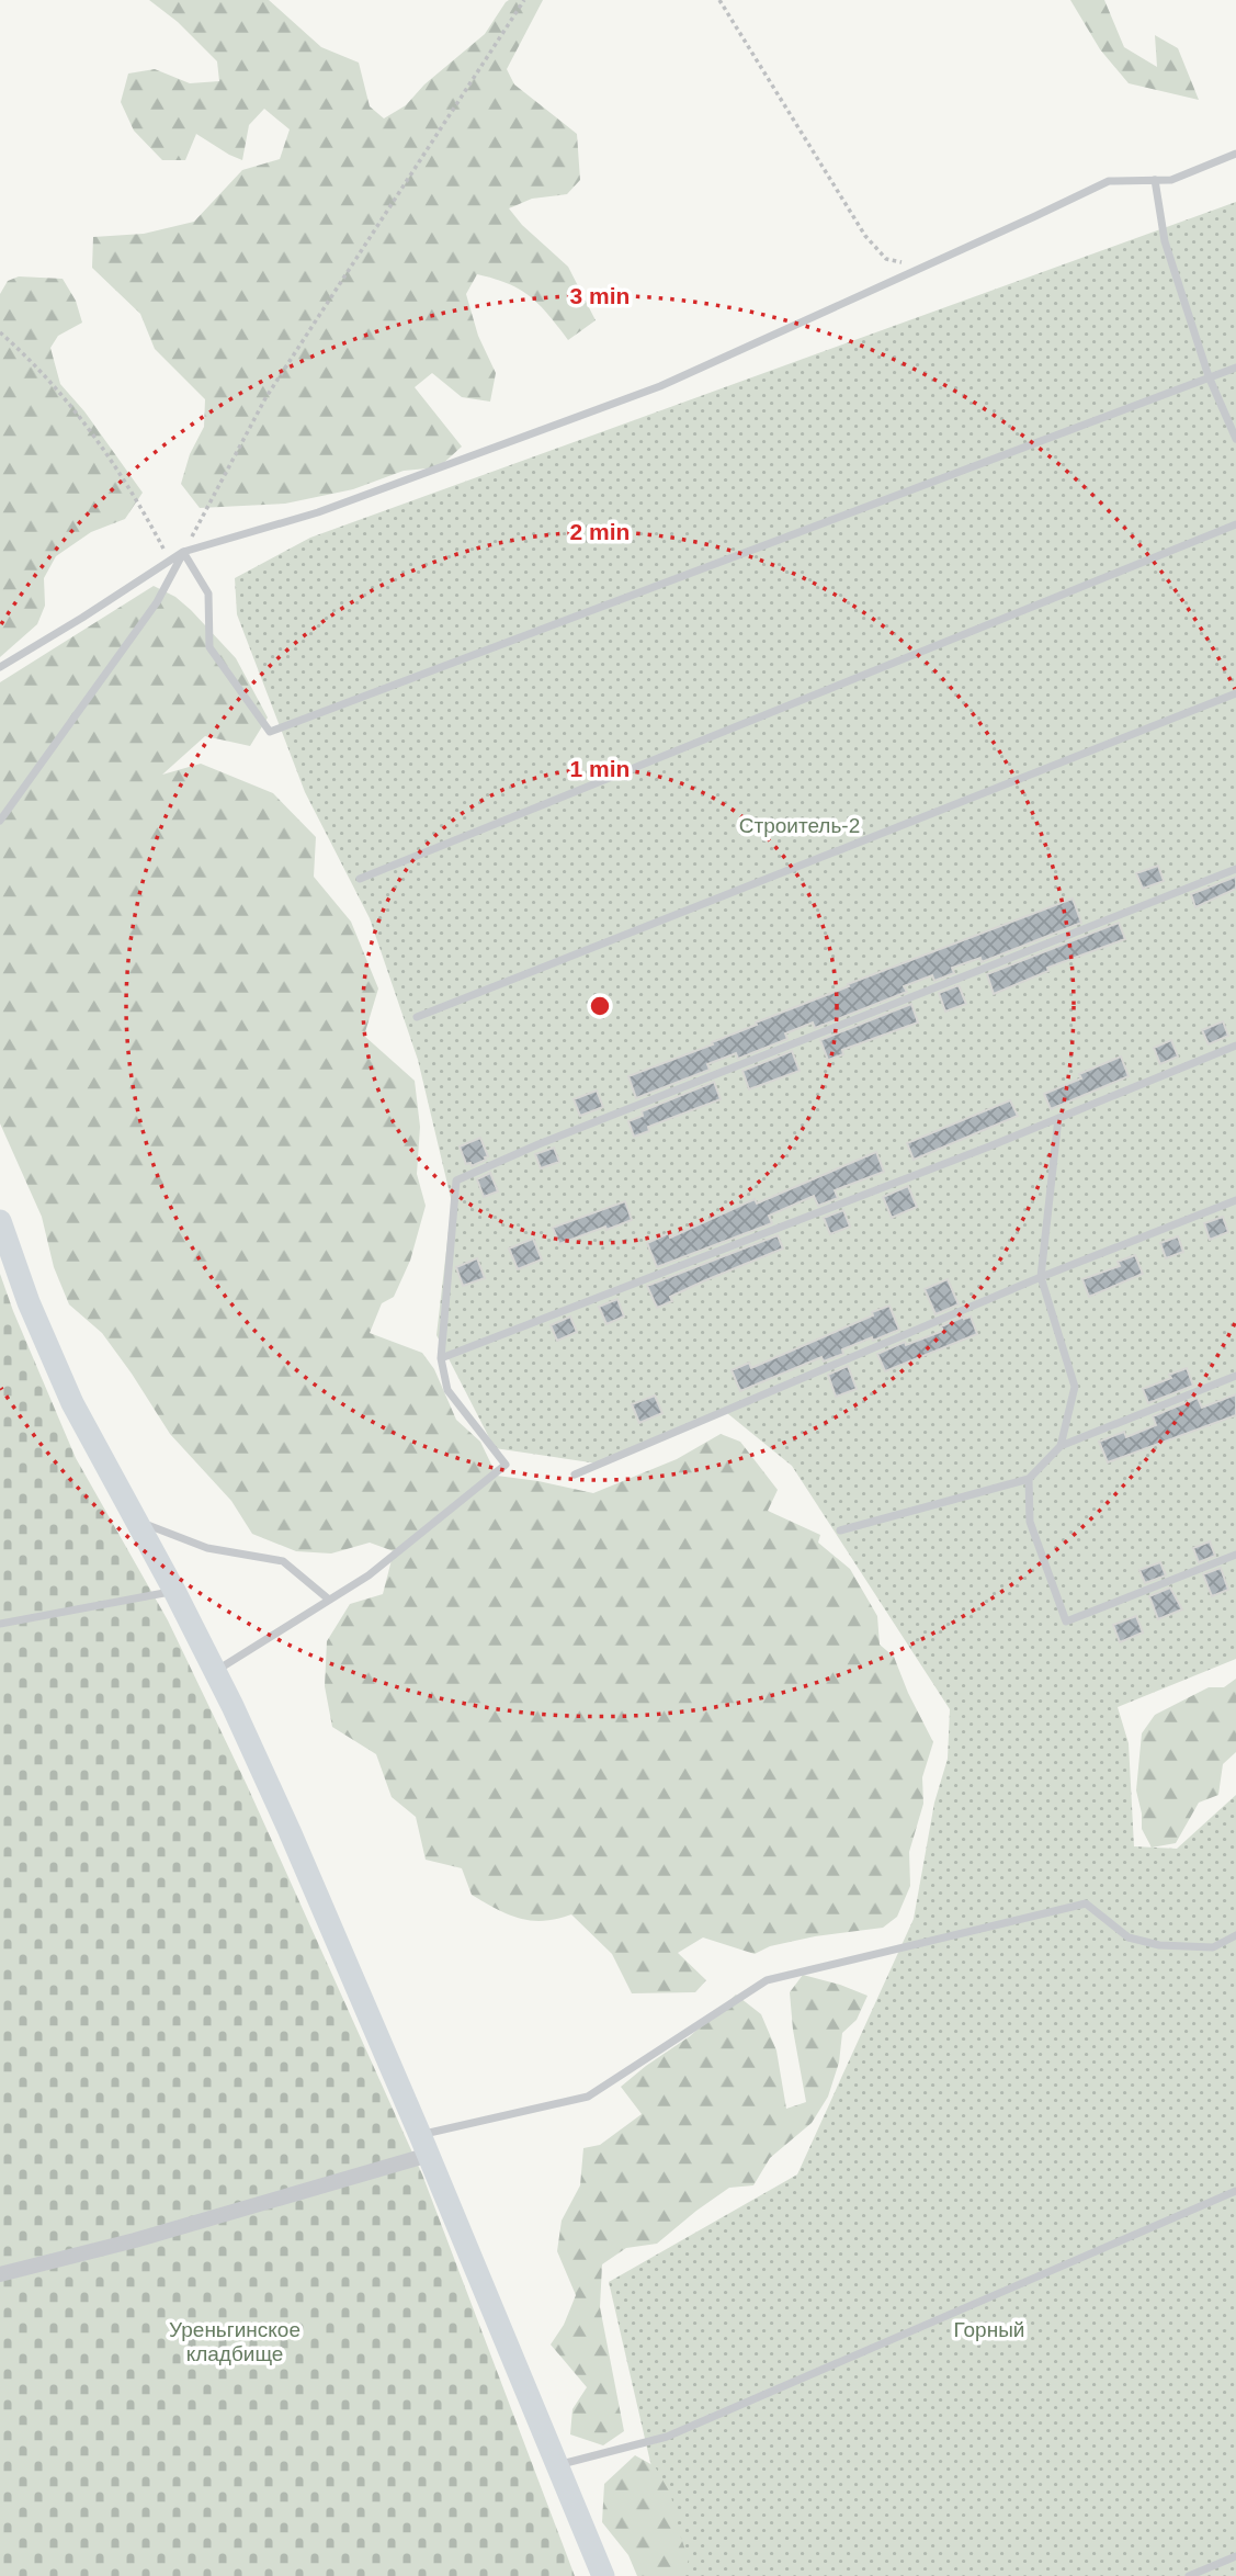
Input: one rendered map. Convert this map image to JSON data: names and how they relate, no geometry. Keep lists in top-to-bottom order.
{
  "parks": ["Строитель-2", "Уреньгинское кладбище", "Горный"],
  "rings": ["3 min", "2 min", "1 min"]
}
